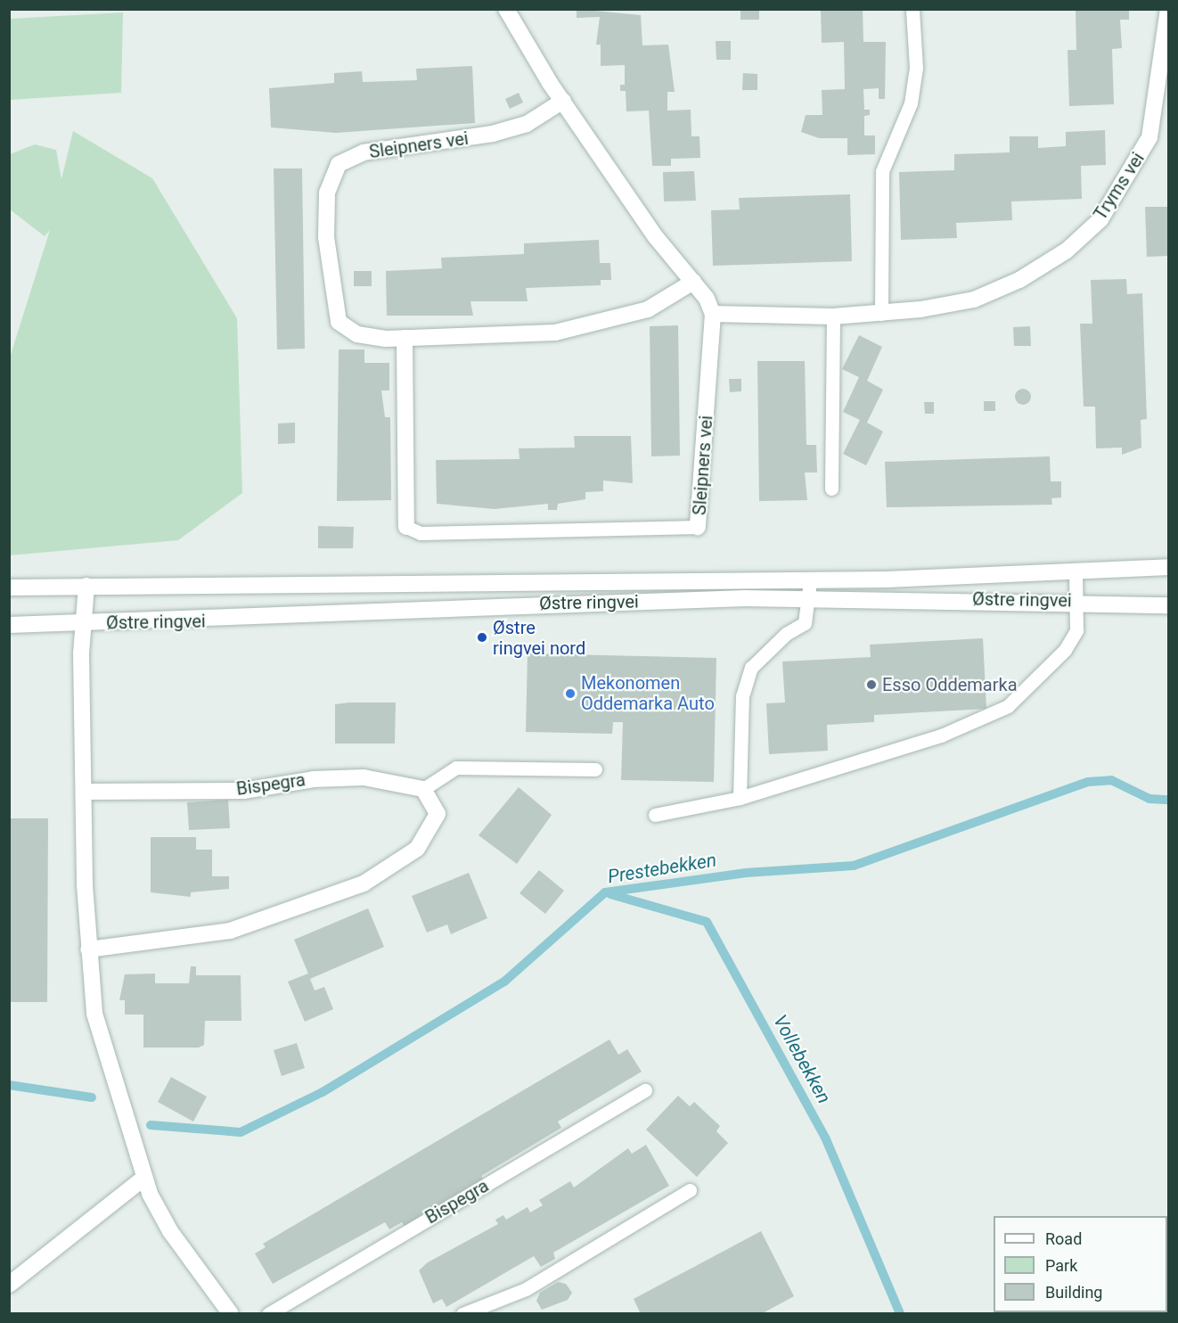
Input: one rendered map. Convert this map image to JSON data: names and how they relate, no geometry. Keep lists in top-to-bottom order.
{
  "streets": {
    "street": [
      "Sleipners vei",
      "Tryms vei",
      "Østre ringvei",
      "Bispegra"
    ]
  },
  "crossings": [
    ["Sleipners vei", "Tryms vei"]
  ],
  "water": ["Prestebekken", "Vollebekken"],
  "places": ["Østre ringvei nord", "Esso Oddemarka", "Mekonomen Oddemarka Auto"],
  "legend": ["Road", "Park", "Building"]
}
